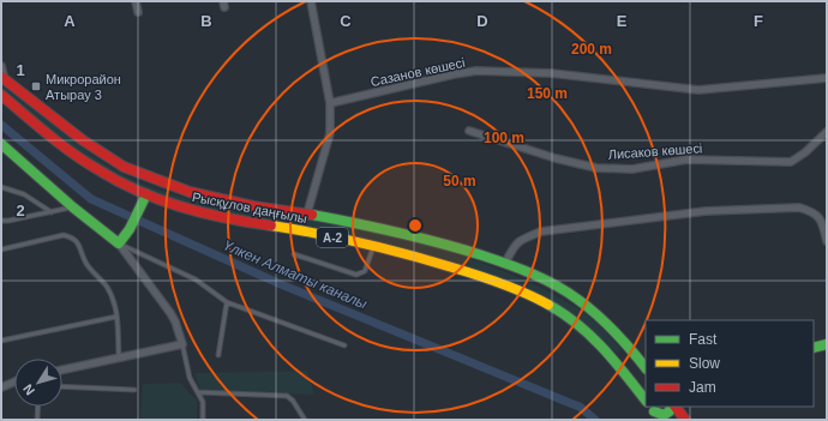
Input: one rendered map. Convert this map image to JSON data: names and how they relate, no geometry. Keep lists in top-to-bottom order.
{
  "streets": {
    "main road": ["Рысқұлов даңғылы", "A-2"],
    "street": ["Сазанов көшесі", "Лисаков көшесі"]
  },
  "water": ["Үлкен Алматы каналы"],
  "places": {
    "transit": ["Микрорайон Атырау 3"]
  },
  "legend": ["Fast", "Slow", "Jam"],
  "north": "bottom left",
  "grid": {
    "columns": [
      "A",
      "B",
      "C",
      "D",
      "E",
      "F"
    ],
    "rows": ["1", "2"]
  },
  "rings": [
    "200 m",
    "150 m",
    "100 m",
    "50 m"
  ]
}
